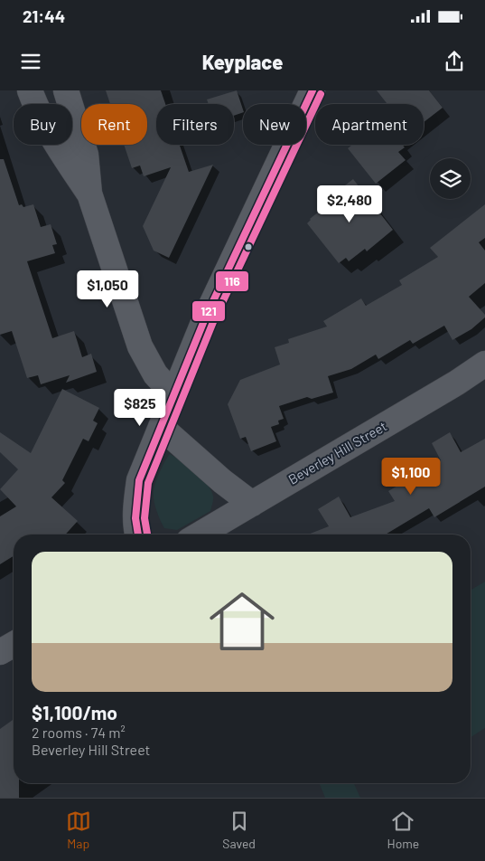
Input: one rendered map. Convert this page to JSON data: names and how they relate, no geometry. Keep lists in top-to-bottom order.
{
  "streets": {
    "street": ["Beverley Hill Street"]
  },
  "lines": ["transit line 121", "transit line 116"],
  "page": {
    "status": "21:44",
    "header": "Keyplace",
    "chip": [
      "Buy",
      "Rent",
      "Filters",
      "New",
      "Apartment"
    ],
    "price": [
      "$2,480",
      "$1,050",
      "$825",
      "$1,100"
    ],
    "list": [
      {
        "name": "$1,100/mo",
        "note": "2 rooms · 74 m² · Beverley Hill Street"
      }
    ],
    "tabs": ["Map", "Saved", "Home"]
  }
}
